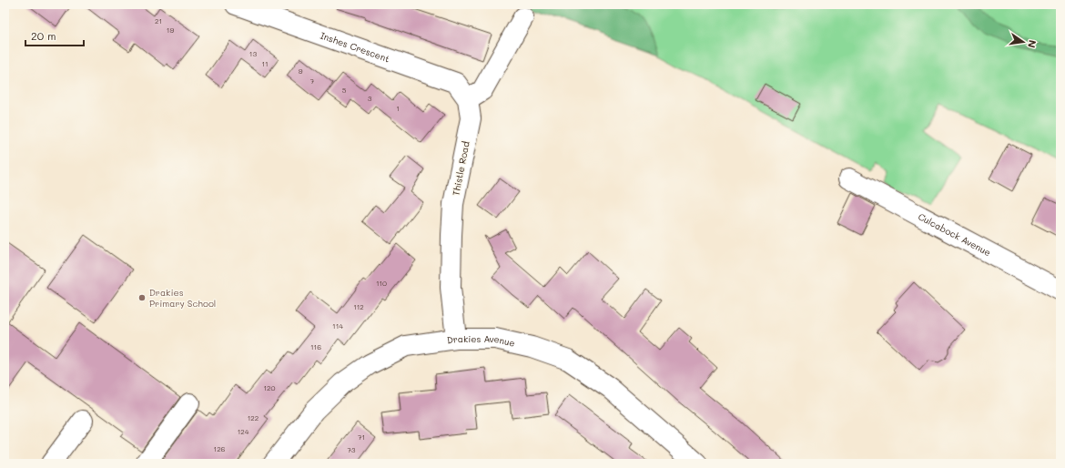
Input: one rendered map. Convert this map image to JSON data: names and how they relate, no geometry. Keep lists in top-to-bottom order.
{
  "streets": {
    "street": [
      "Inshes Crescent",
      "Thistle Road",
      "Culcabock Avenue",
      "Drakies Avenue"
    ]
  },
  "crossings": [
    ["Inshes Crescent", "Thistle Road"],
    ["Thistle Road", "Drakies Avenue"]
  ],
  "places": ["Drakies Primary School"],
  "house_numbers": [
    "21",
    "19",
    "13",
    "11",
    "9",
    "7",
    "5",
    "3",
    "1",
    "110",
    "112",
    "114",
    "116",
    "120",
    "122",
    "124",
    "71",
    "126",
    "73"
  ],
  "scale_bar": "20 m",
  "north": "right"
}
